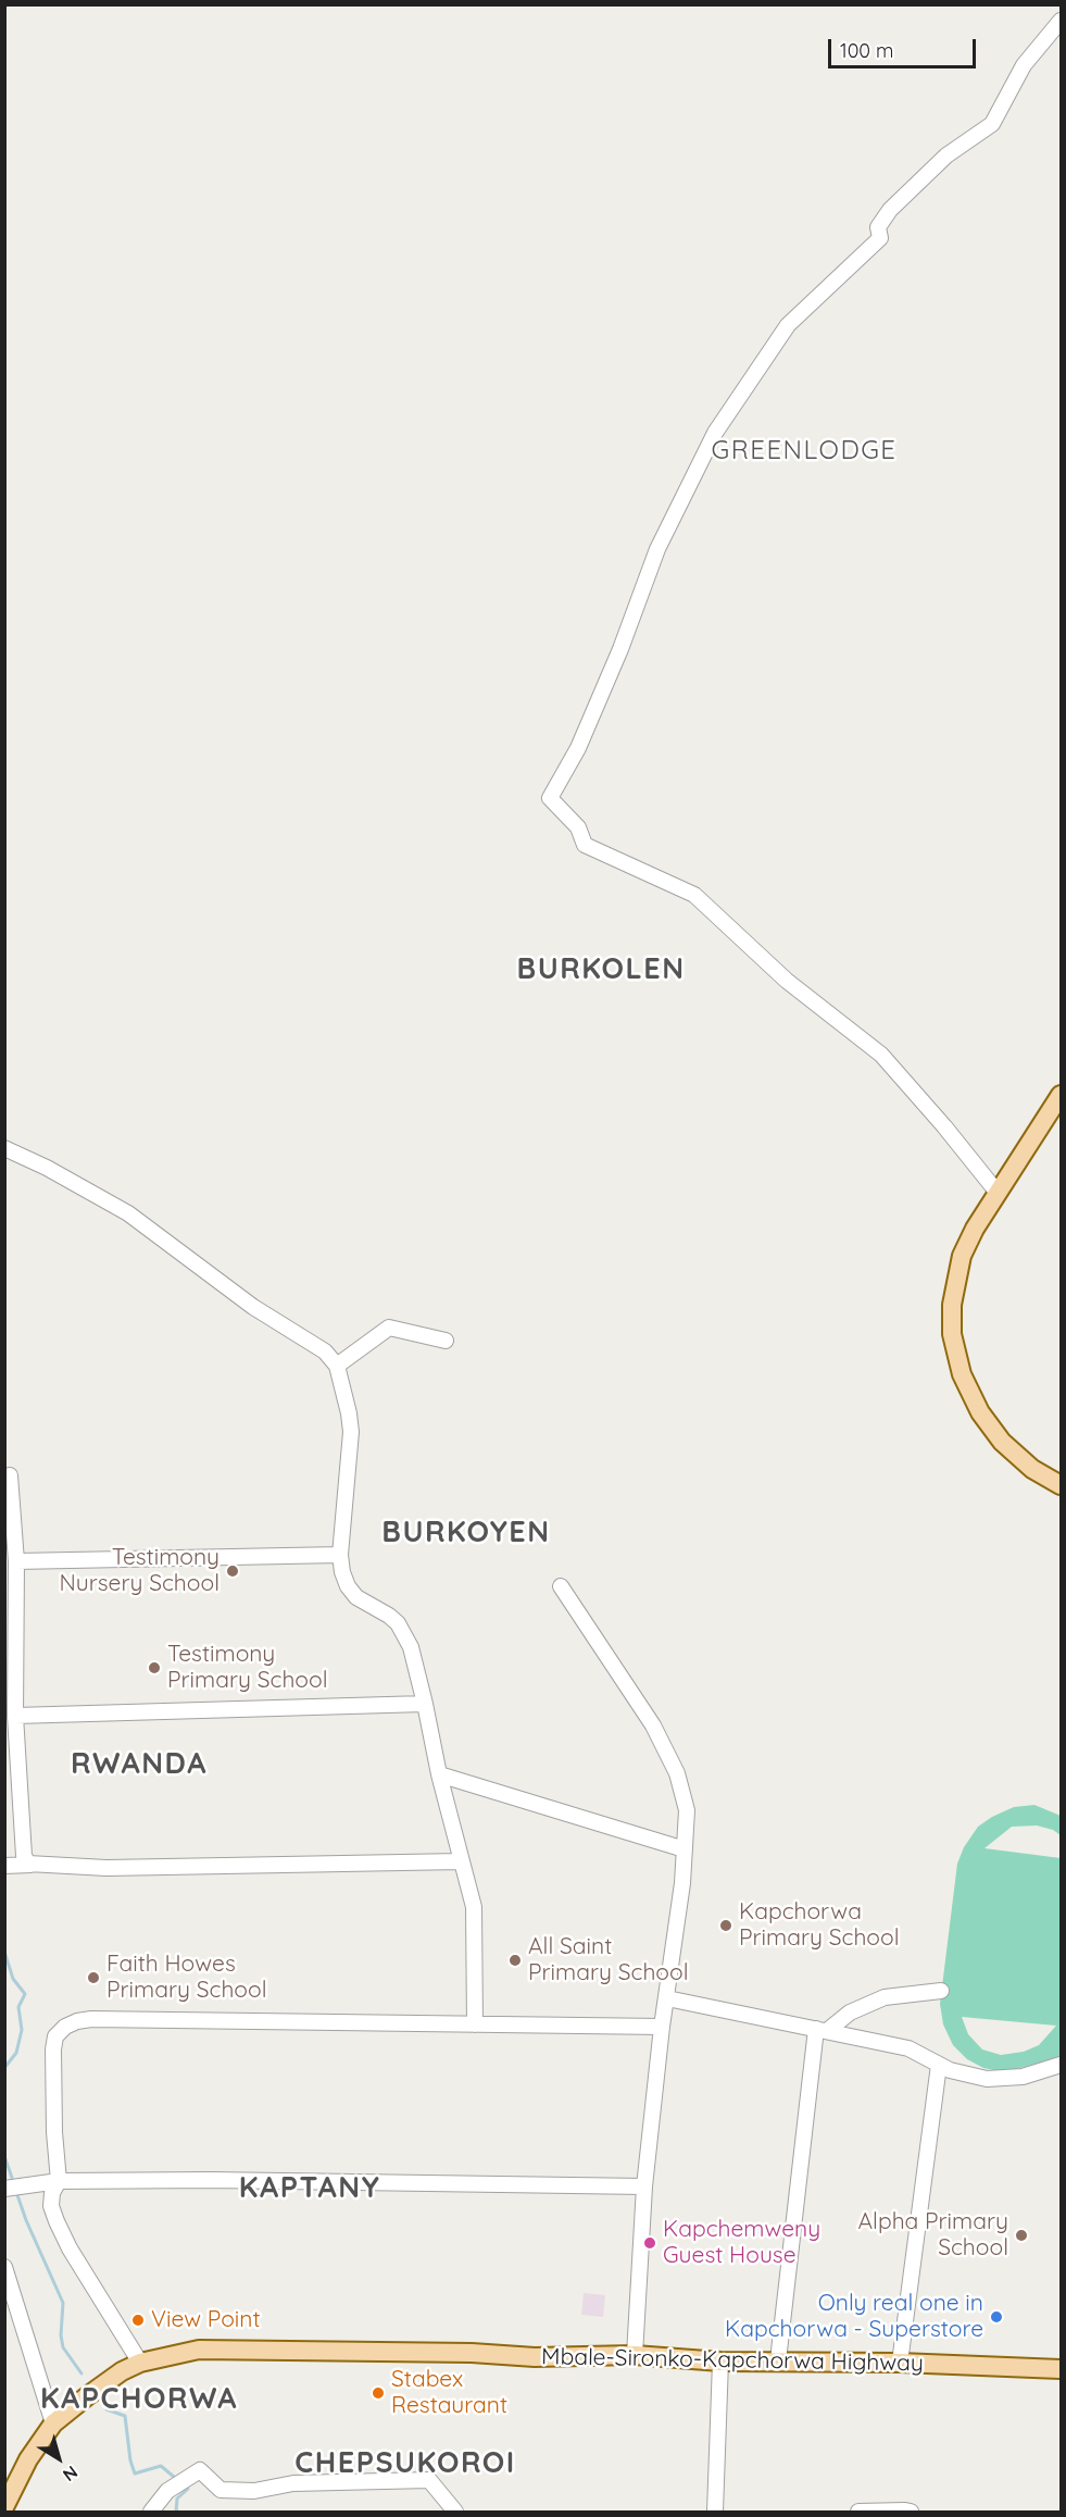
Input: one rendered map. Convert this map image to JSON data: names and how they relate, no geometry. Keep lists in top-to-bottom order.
{
  "streets": {
    "main road": ["Mbale-Sironko-Kapchorwa Highway"]
  },
  "districts": [
    "GREENLODGE",
    "BURKOLEN",
    "BURKOYEN",
    "RWANDA",
    "KAPTANY",
    "KAPCHORWA",
    "CHEPSUKOROI"
  ],
  "places": [
    "Testimony Nursery School",
    "Testimony Primary School",
    "Kapchorwa Primary School",
    "All Saint Primary School",
    "Faith Howes Primary School",
    "Alpha Primary School",
    "Kapchemweny Guest House",
    "Only real one in Kapchorwa - Superstore",
    "View Point",
    "Stabex Restaurant"
  ],
  "scale_bar": "100 m",
  "north": "bottom right"
}
